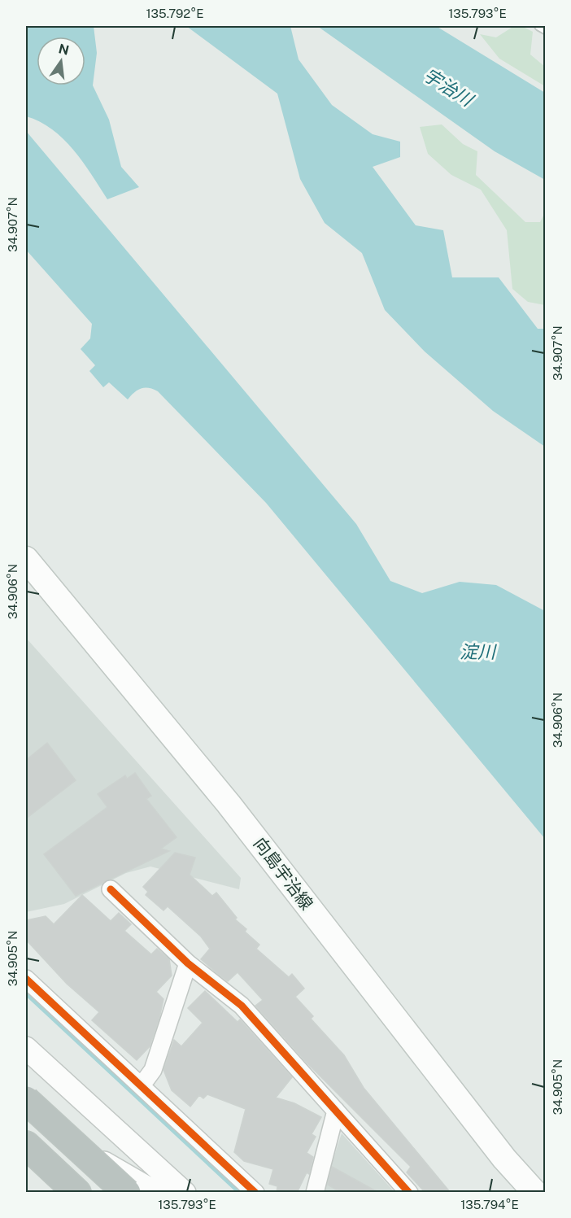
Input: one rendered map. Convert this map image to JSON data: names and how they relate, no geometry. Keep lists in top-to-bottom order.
{
  "streets": {
    "main road": ["向島宇治線"]
  },
  "water": ["宇治川", "淀川"],
  "north": "top",
  "coordinates": [
    "135.792°E",
    "135.793°E",
    "34.907°N",
    "34.906°N",
    "34.905°N",
    "135.794°E"
  ]
}
